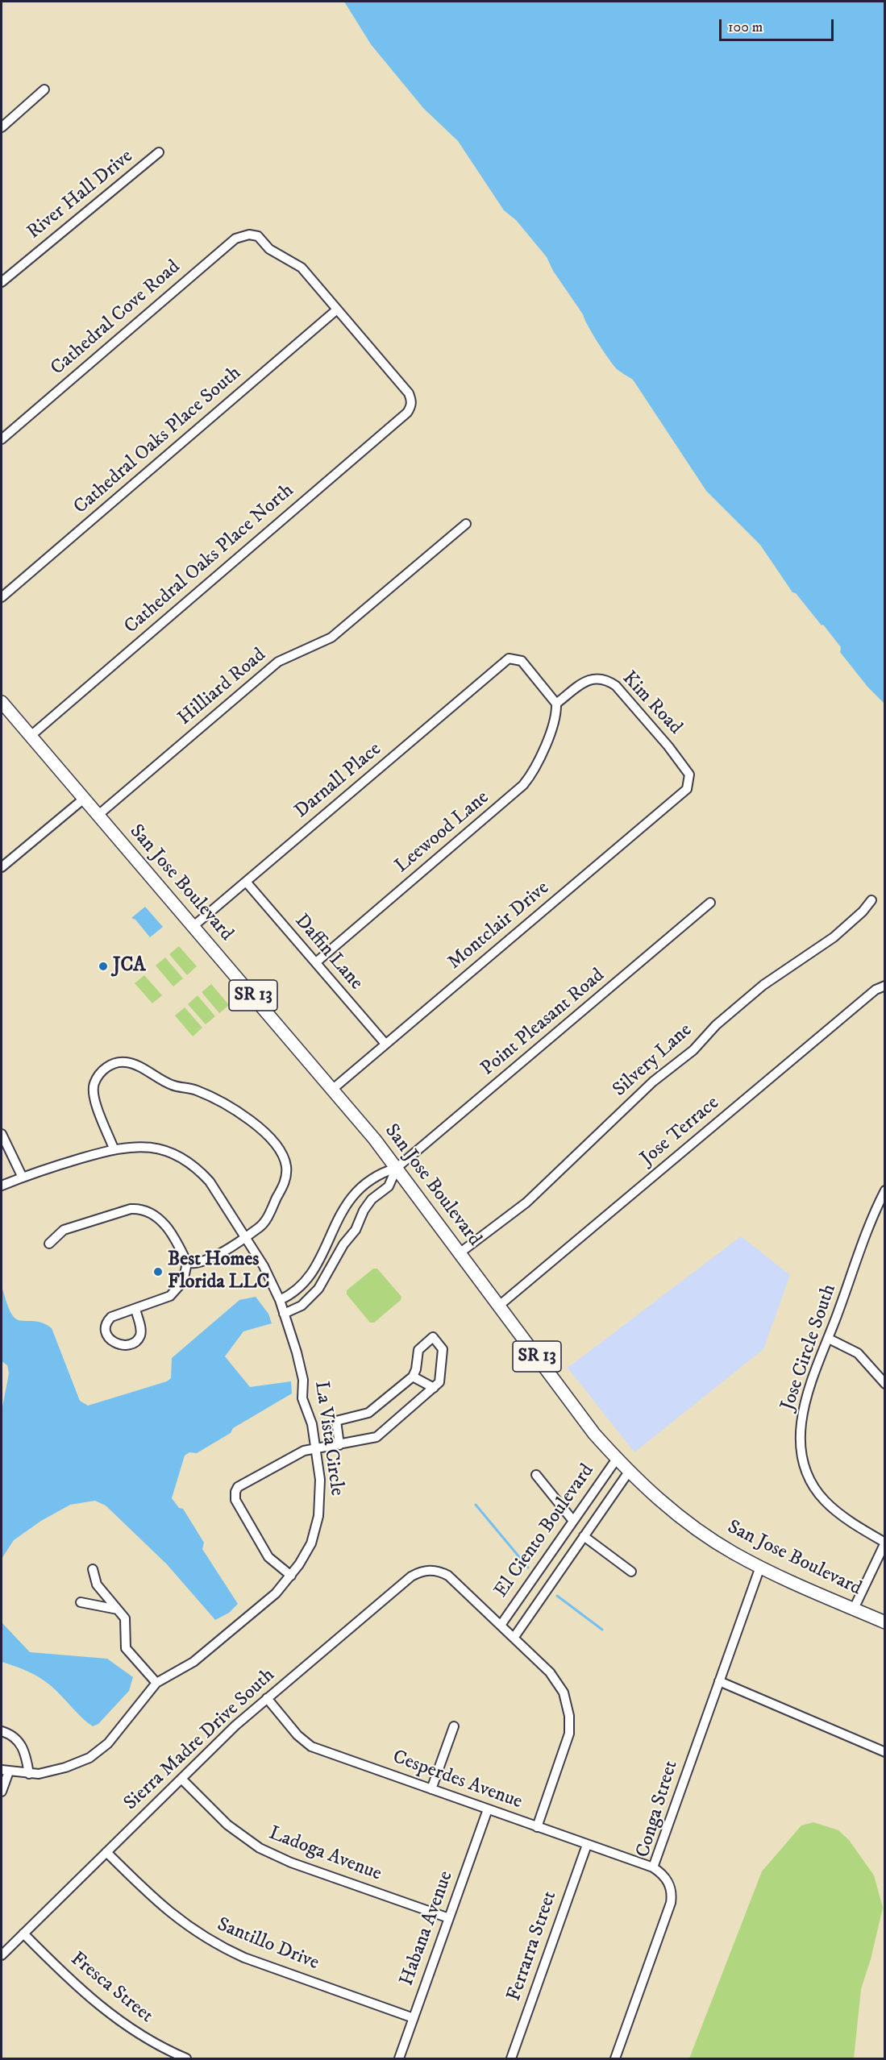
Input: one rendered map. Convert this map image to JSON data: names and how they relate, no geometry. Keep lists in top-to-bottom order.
{
  "streets": {
    "main road": ["San Jose Boulevard", "SR 13"],
    "street": [
      "River Hall Drive",
      "Cathedral Cove Road",
      "Cathedral Oaks Place South",
      "Cathedral Oaks Place North",
      "Hilliard Road",
      "Kim Road",
      "Darnall Place",
      "Leewood Lane",
      "Montclair Drive",
      "Daffin Lane",
      "Point Pleasant Road",
      "Silvery Lane",
      "Jose Terrace",
      "Jose Circle South",
      "La Vista Circle",
      "El Ciento Boulevard",
      "Sierra Madre Drive South",
      "Cesperdes Avenue",
      "Conga Street",
      "Ladoga Avenue",
      "Habana Avenue",
      "Santillo Drive",
      "Ferrarra Street",
      "Fresca Street"
    ]
  },
  "crossings": [
    ["Cathedral Cove Road", "Cathedral Oaks Place South"],
    ["Cathedral Cove Road", "Cathedral Oaks Place North"],
    ["Cathedral Oaks Place South", "Cathedral Oaks Place North"],
    ["Cathedral Oaks Place North", "San Jose Boulevard"],
    ["Hilliard Road", "San Jose Boulevard"],
    ["Kim Road", "Darnall Place"],
    ["Kim Road", "Leewood Lane"],
    ["Kim Road", "Montclair Drive"],
    ["Darnall Place", "Leewood Lane"],
    ["Darnall Place", "San Jose Boulevard"],
    ["Darnall Place", "Daffin Lane"],
    ["Leewood Lane", "Daffin Lane"],
    ["San Jose Boulevard", "Montclair Drive"],
    ["San Jose Boulevard", "Point Pleasant Road"],
    ["San Jose Boulevard", "Silvery Lane"],
    ["San Jose Boulevard", "Jose Terrace"],
    ["San Jose Boulevard", "El Ciento Boulevard"],
    ["San Jose Boulevard", "Conga Street"],
    ["Montclair Drive", "Daffin Lane"],
    ["Point Pleasant Road", "La Vista Circle"],
    ["El Ciento Boulevard", "Sierra Madre Drive South"],
    ["Sierra Madre Drive South", "Cesperdes Avenue"],
    ["Sierra Madre Drive South", "Ladoga Avenue"],
    ["Sierra Madre Drive South", "Santillo Drive"],
    ["Sierra Madre Drive South", "Fresca Street"],
    ["Cesperdes Avenue", "Conga Street"],
    ["Cesperdes Avenue", "Habana Avenue"],
    ["Cesperdes Avenue", "Ferrarra Street"],
    ["Ladoga Avenue", "Habana Avenue"],
    ["Habana Avenue", "Santillo Drive"]
  ],
  "places": ["JCA", "Best Homes Florida LLC"],
  "scale_bar": "100 m"
}
